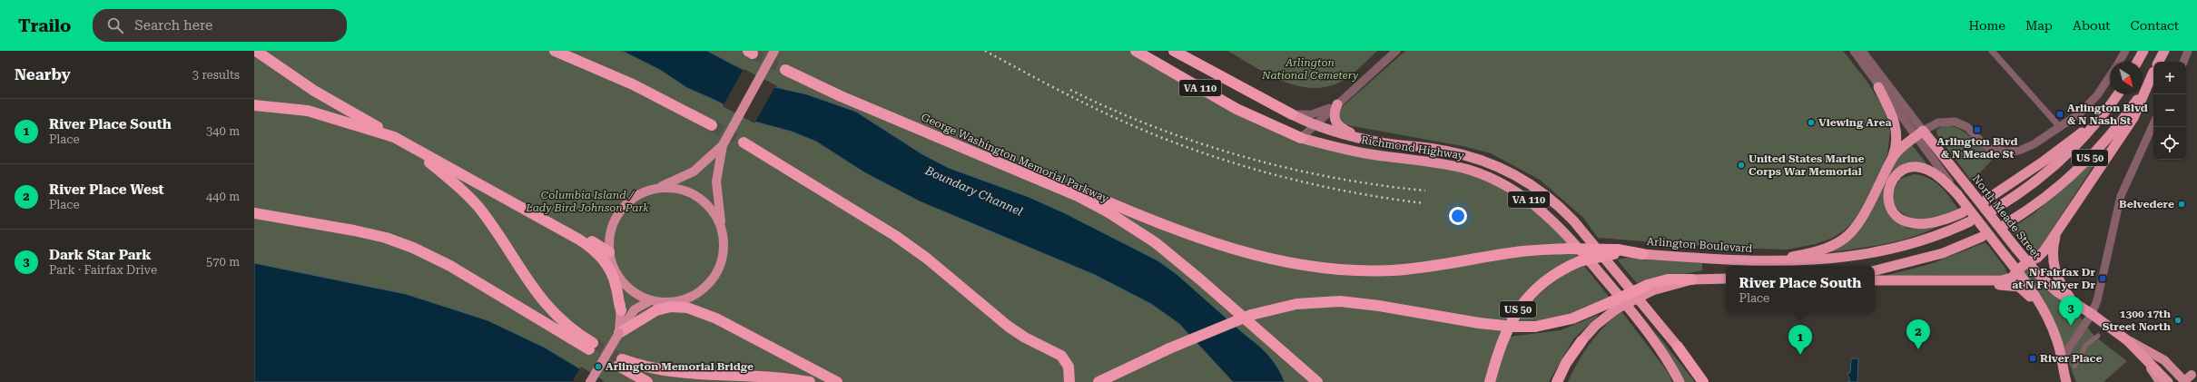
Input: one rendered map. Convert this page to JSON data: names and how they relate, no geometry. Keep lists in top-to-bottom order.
{
  "streets": {
    "highway": [
      "VA 110",
      "Richmond Highway",
      "George Washington Memorial Parkway",
      "US 50",
      "North Meade Street",
      "Arlington Boulevard"
    ]
  },
  "crossings": [
    ["VA 110", "Richmond Highway"]
  ],
  "water": ["Boundary Channel"],
  "parks": ["Arlington National Cemetery", "Columbia Island / Lady Bird Johnson Park"],
  "places": {
    "transit": [
      "Arlington Blvd & N Nash St",
      "Arlington Blvd & N Meade St",
      "N Fairfax Dr at N Ft Myer Dr",
      "River Place"
    ],
    "other": [
      "Viewing Area",
      "United States Marine Corps War Memorial",
      "Belvedere",
      "1300 17th Street North",
      "Arlington Memorial Bridge"
    ]
  },
  "north": "bottom right",
  "page": {
    "header": "Trailo",
    "search": "Search here",
    "nav": [
      "Home",
      "Map",
      "About",
      "Contact"
    ],
    "heading": ["Nearby", "3 results"],
    "map_buttons": ["+", "−"],
    "list": [
      {
        "mark": "1",
        "name": "River Place South",
        "note": "Place",
        "value": "340 m"
      },
      {
        "mark": "2",
        "name": "River Place West",
        "note": "Place",
        "value": "440 m"
      },
      {
        "mark": "3",
        "name": "Dark Star Park",
        "note": "Park · Fairfax Drive",
        "value": "570 m"
      }
    ],
    "popup": ["River Place South", "Place"],
    "pins": ["3", "2", "1"]
  }
}
